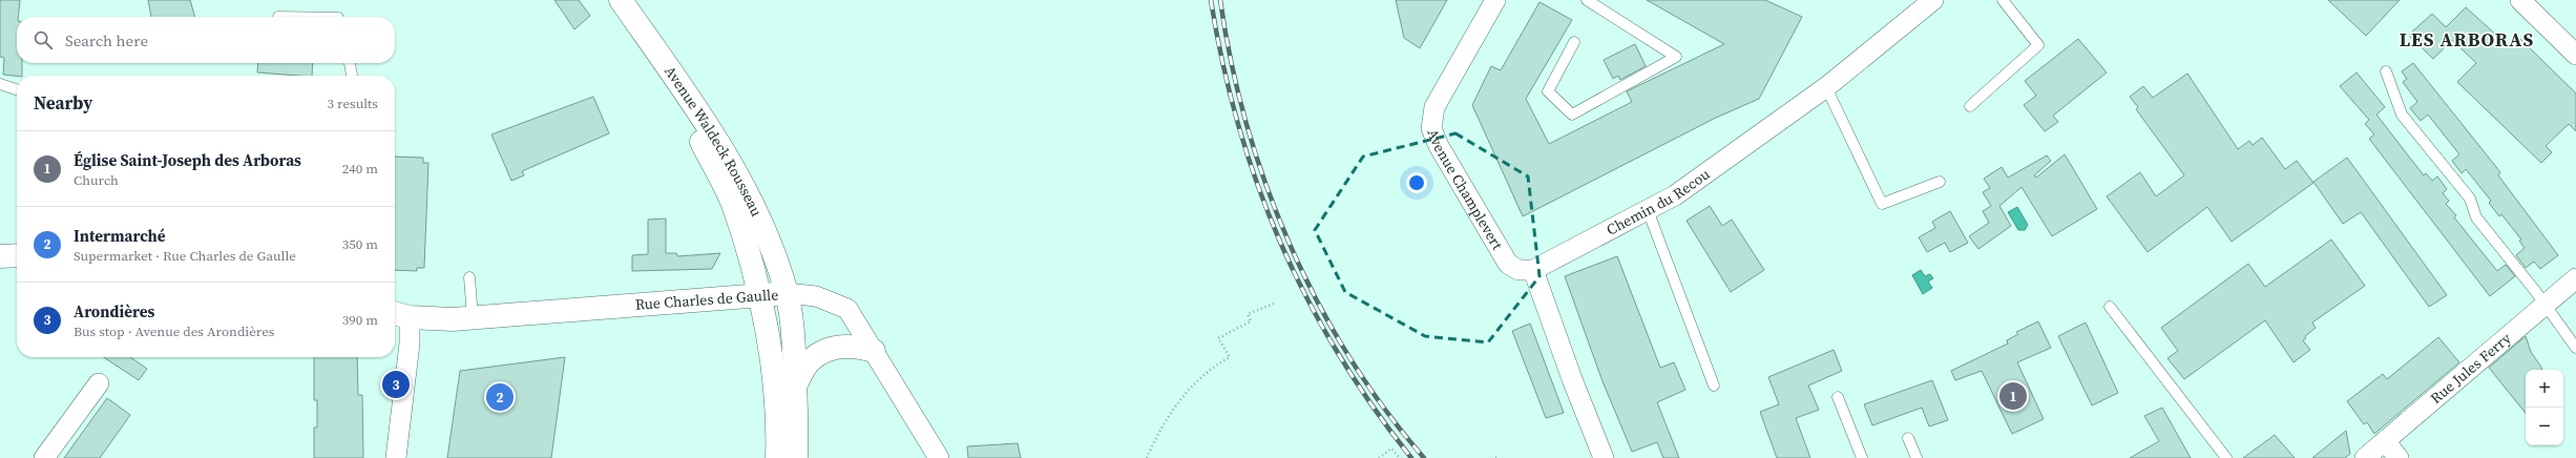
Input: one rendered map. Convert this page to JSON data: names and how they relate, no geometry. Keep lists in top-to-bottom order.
{
  "streets": {
    "main road": ["Avenue Waldeck Rousseau", "Rue Charles de Gaulle"],
    "street": ["Avenue Champlevert", "Chemin du Recou", "Rue Jules Ferry"]
  },
  "crossings": [
    ["Avenue Waldeck Rousseau", "Rue Charles de Gaulle"],
    ["Avenue Champlevert", "Chemin du Recou"]
  ],
  "districts": ["LES ARBORAS"],
  "page": {
    "search": "Search here",
    "heading": ["Nearby", "3 results"],
    "list": [
      {
        "mark": "1",
        "name": "Église Saint-Joseph des Arboras",
        "note": "Church",
        "value": "240 m"
      },
      {
        "mark": "2",
        "name": "Intermarché",
        "note": "Supermarket · Rue Charles de Gaulle",
        "value": "350 m"
      },
      {
        "mark": "3",
        "name": "Arondières",
        "note": "Bus stop · Avenue des Arondières",
        "value": "390 m"
      }
    ],
    "pins": ["3", "1", "2"],
    "map_buttons": ["+", "−"]
  }
}
